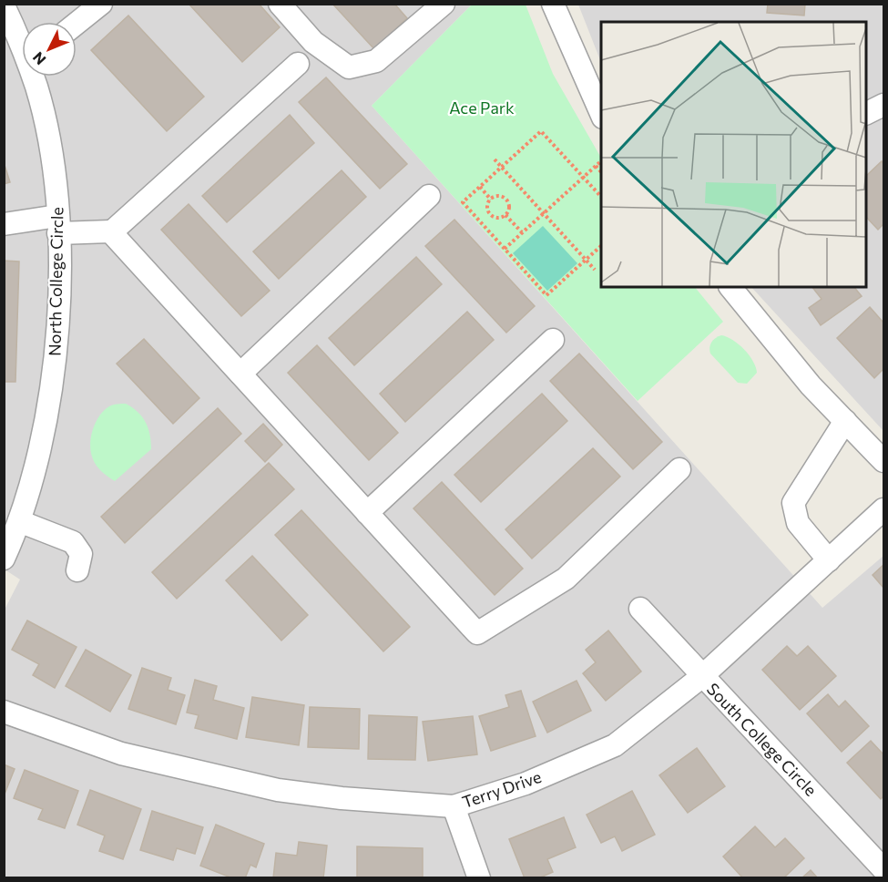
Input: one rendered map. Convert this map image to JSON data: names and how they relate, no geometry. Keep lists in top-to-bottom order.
{
  "streets": {
    "street": ["North College Circle", "South College Circle", "Terry Drive"]
  },
  "crossings": [
    ["South College Circle", "Terry Drive"]
  ],
  "parks": ["Ace Park"],
  "north": "bottom left"
}
